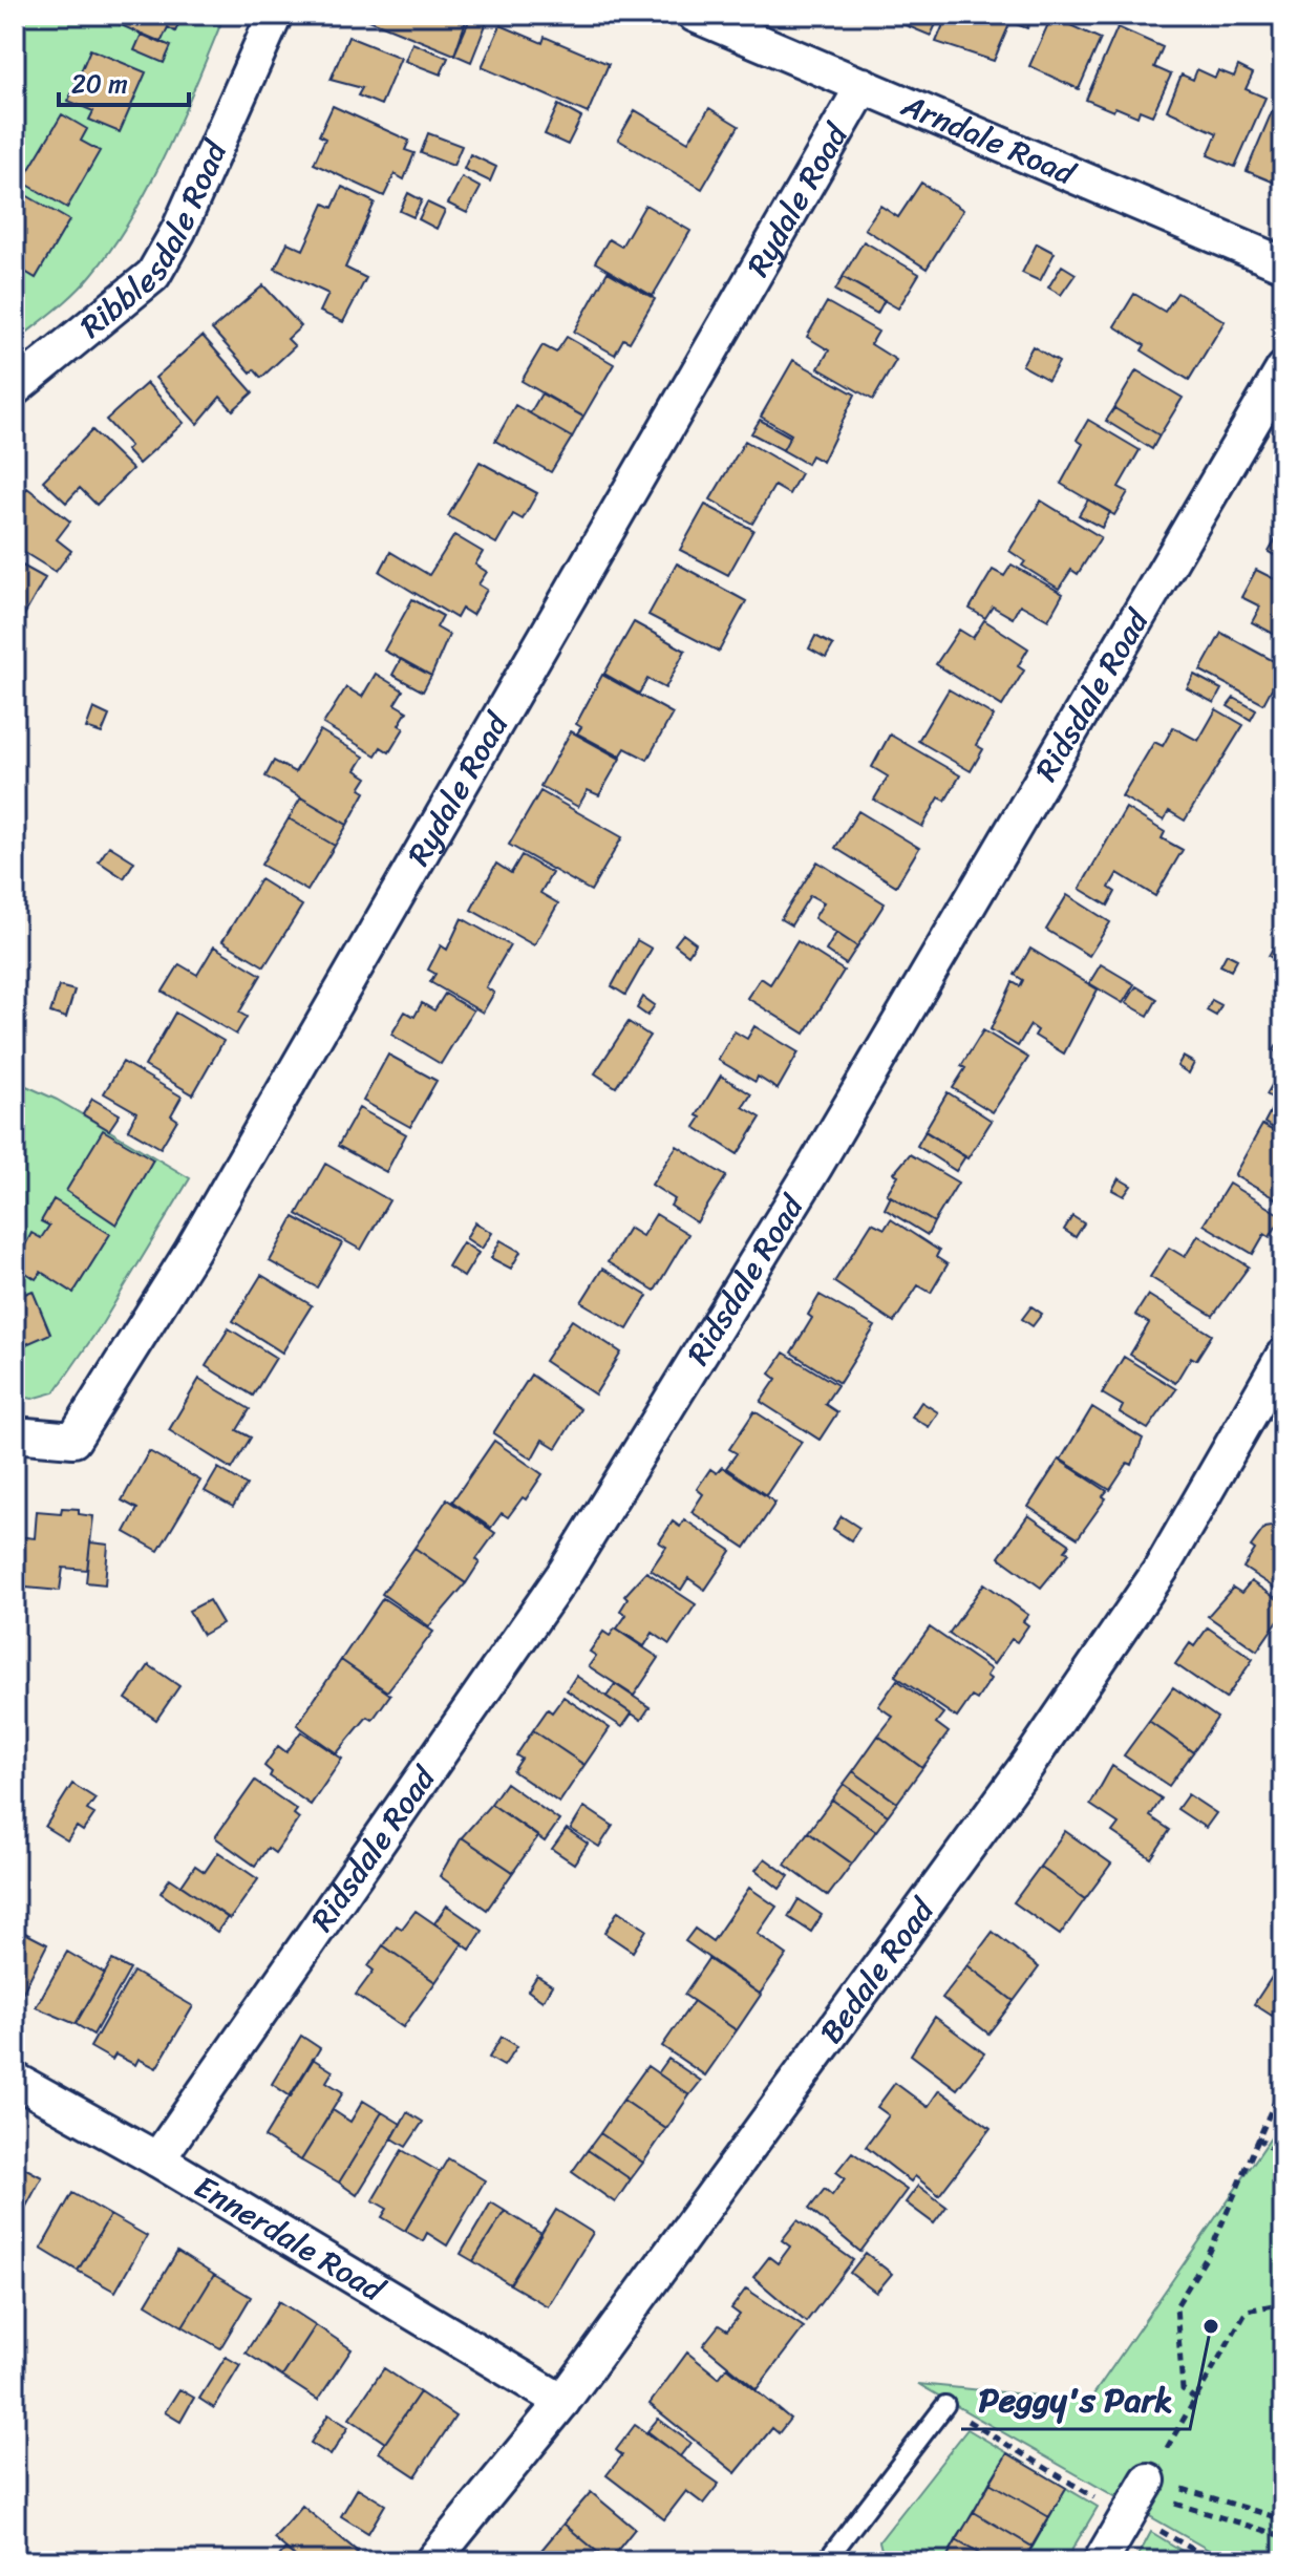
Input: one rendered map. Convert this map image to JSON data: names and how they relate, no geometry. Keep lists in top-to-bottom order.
{
  "streets": {
    "street": [
      "Arndale Road",
      "Rydale Road",
      "Ribblesdale Road",
      "Ridsdale Road",
      "Bedale Road",
      "Ennerdale Road"
    ]
  },
  "crossings": [
    ["Arndale Road", "Rydale Road"],
    ["Ridsdale Road", "Ennerdale Road"],
    ["Bedale Road", "Ennerdale Road"]
  ],
  "places": ["Peggy's Park"],
  "scale_bar": "20 m"
}
